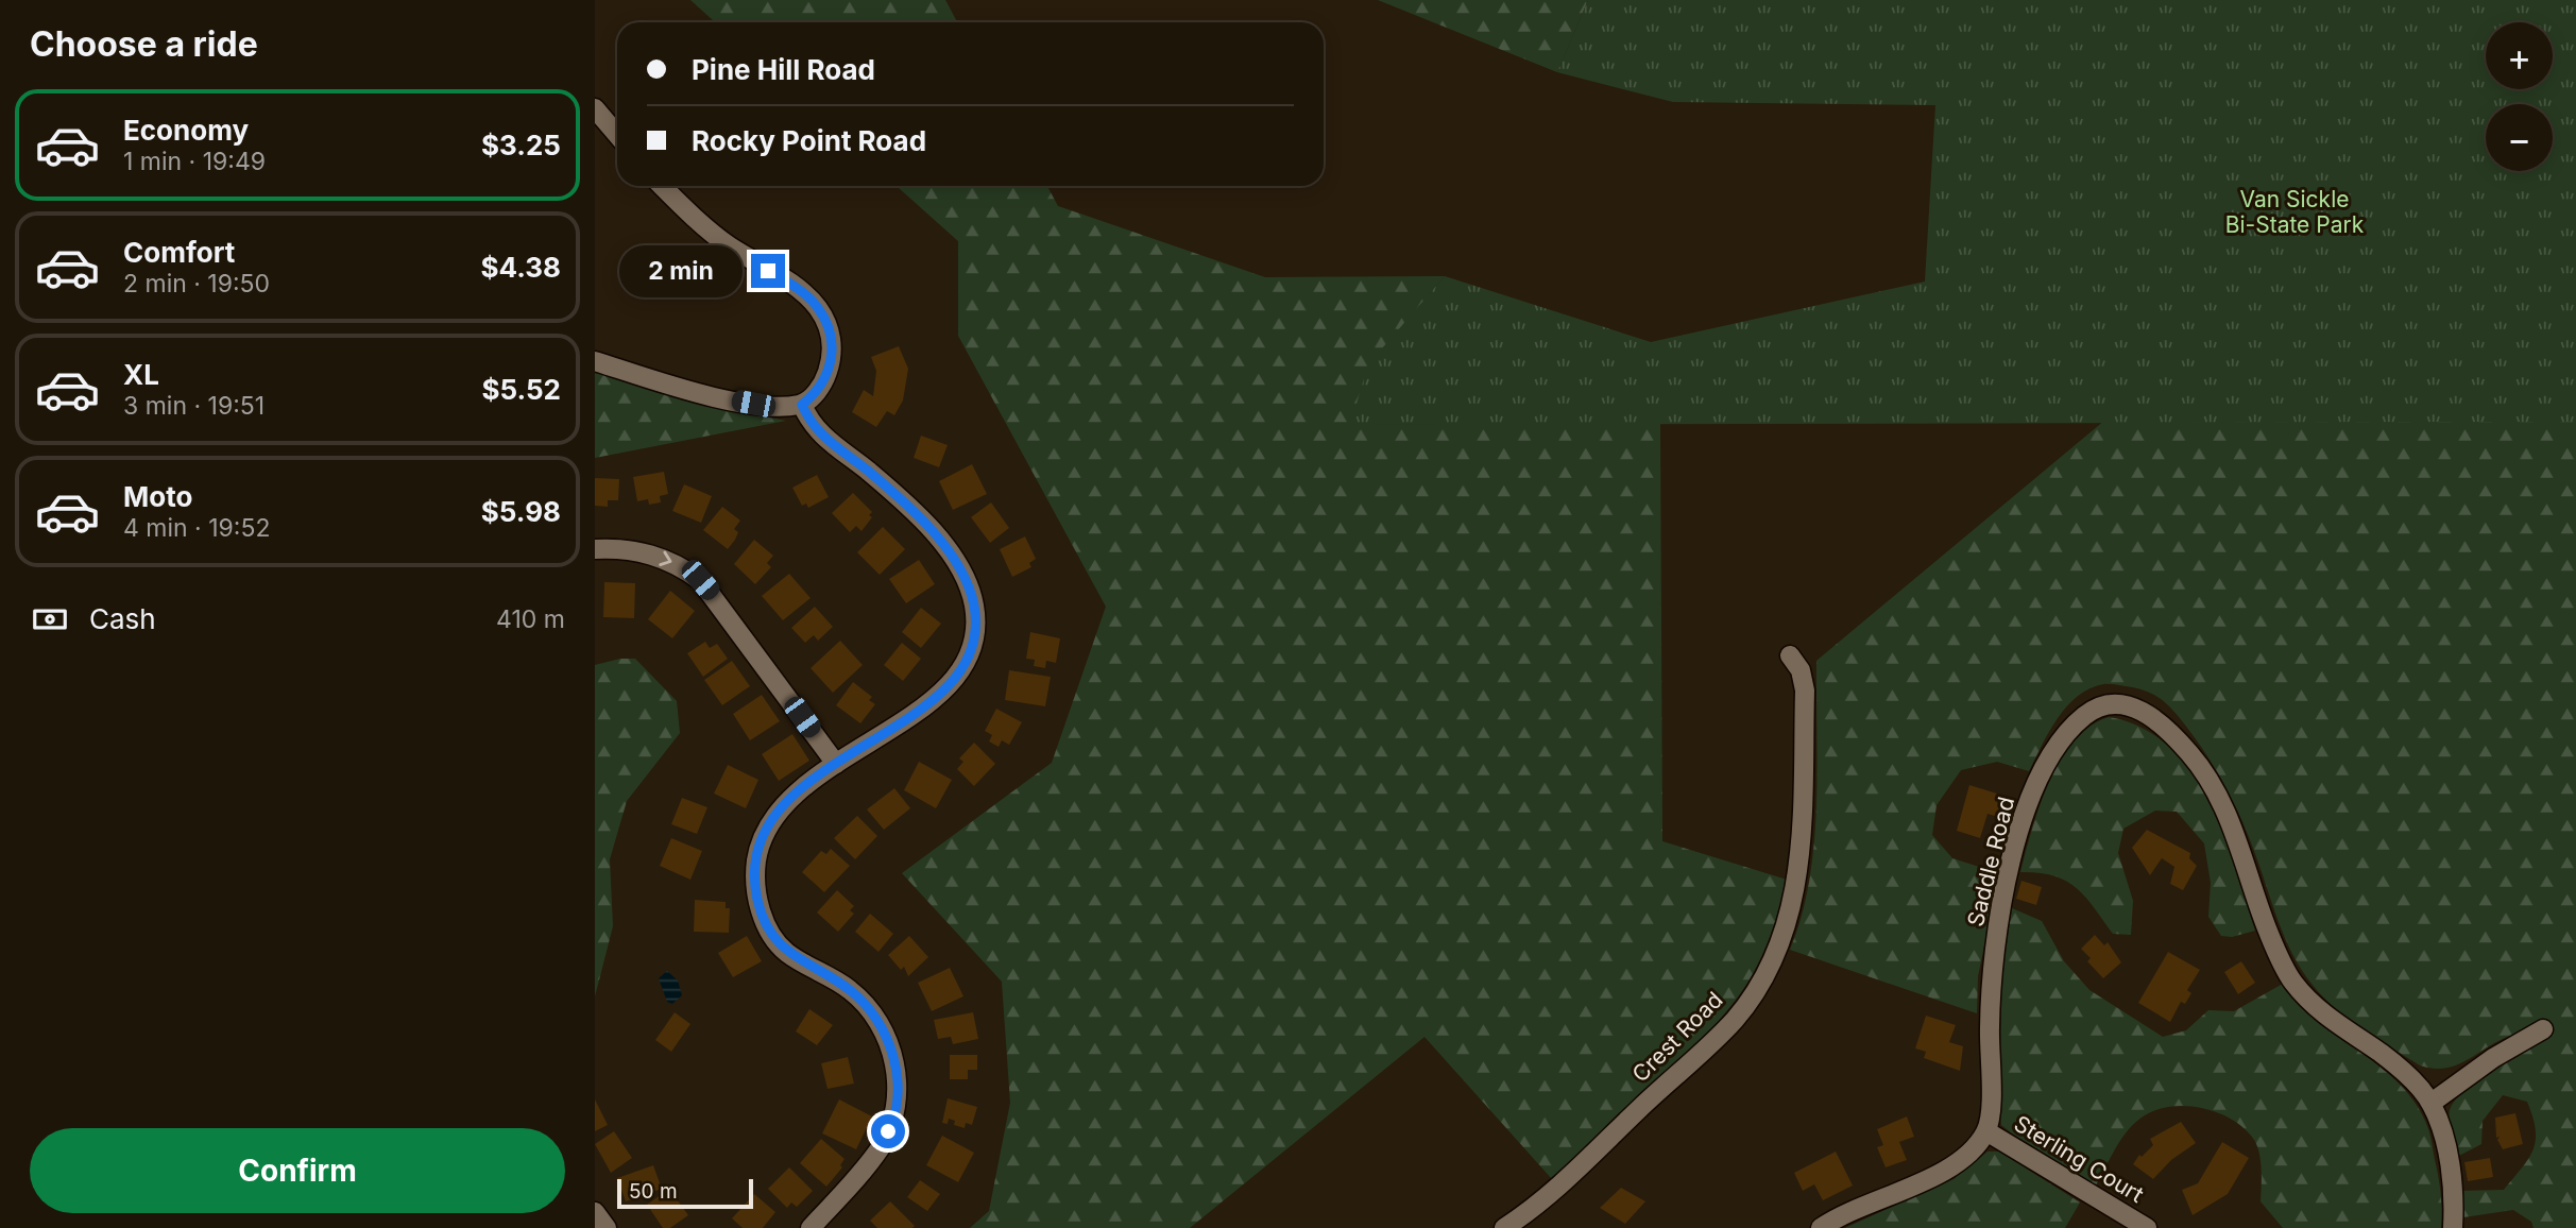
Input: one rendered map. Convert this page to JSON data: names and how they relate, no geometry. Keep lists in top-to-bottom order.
{
  "streets": {
    "street": ["Saddle Road", "Crest Road", "Sterling Court"]
  },
  "crossings": [
    ["Saddle Road", "Sterling Court"]
  ],
  "parks": ["Van Sickle Bi-State Park"],
  "scale_bar": "50 m",
  "page": {
    "heading": "Choose a ride",
    "map_buttons": ["+", "−"],
    "banner": ["Pine Hill Road", "Rocky Point Road"],
    "list": [
      {
        "name": "Economy",
        "note": "1 min · 19:49",
        "value": "$3.25"
      },
      {
        "name": "Comfort",
        "note": "2 min · 19:50",
        "value": "$4.38"
      },
      {
        "name": "XL",
        "note": "3 min · 19:51",
        "value": "$5.52"
      },
      {
        "name": "Moto",
        "note": "4 min · 19:52",
        "value": "$5.98"
      }
    ],
    "bubble": "2 min",
    "pay": ["Cash", "410 m"],
    "buttons": "Confirm",
    "scale": "50 m"
  }
}
